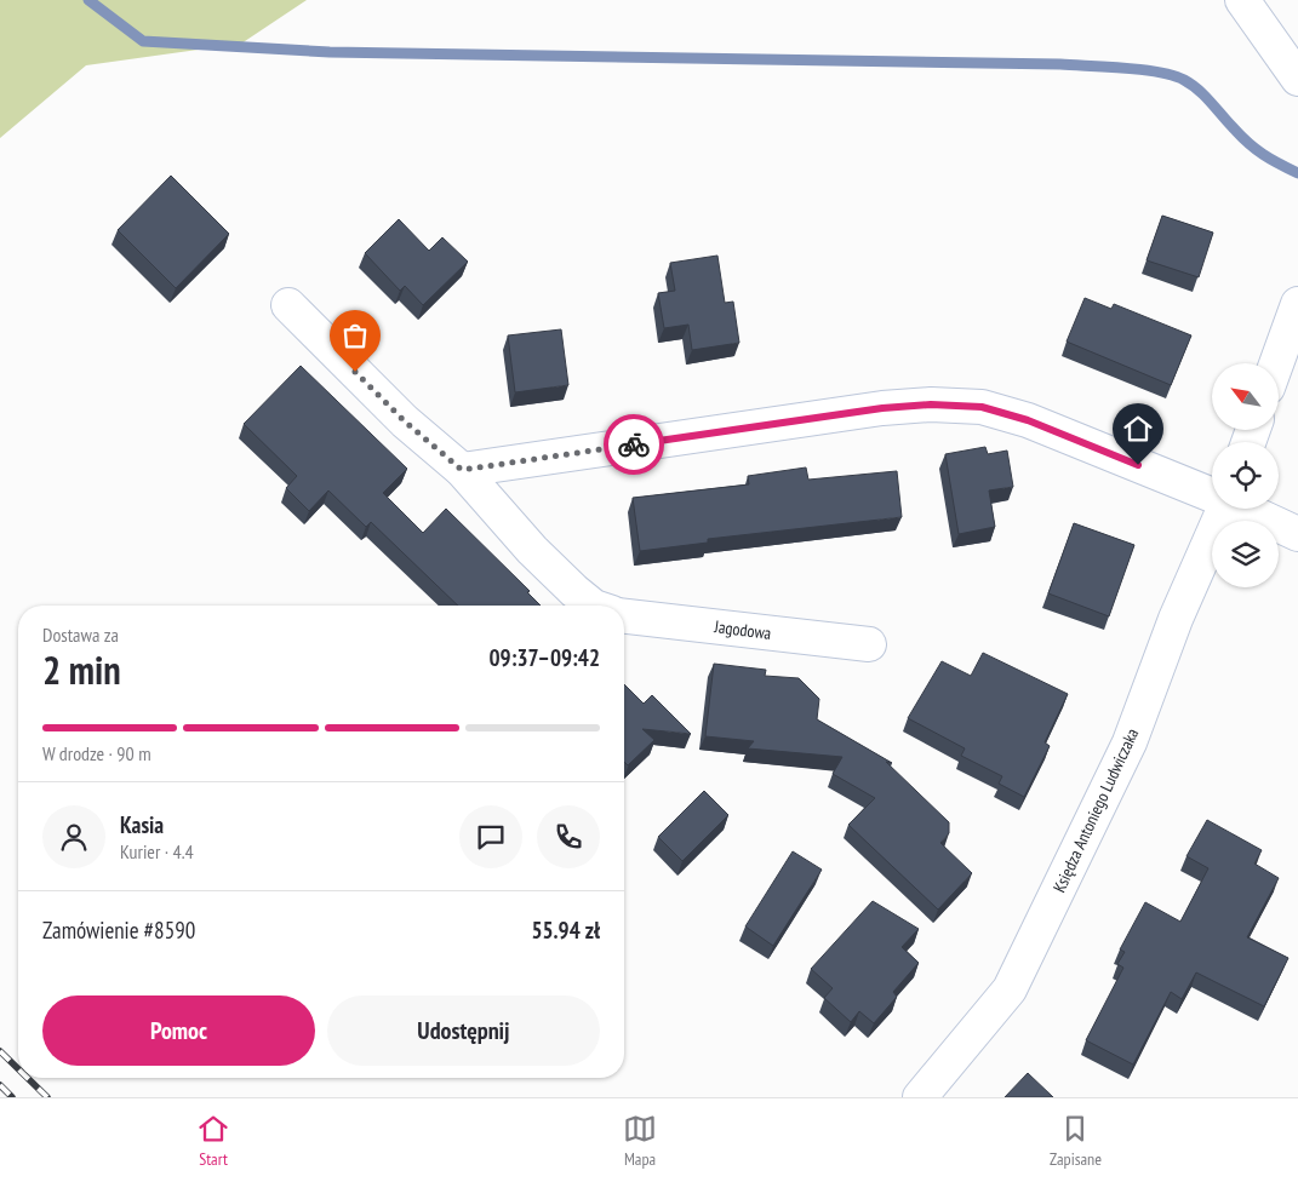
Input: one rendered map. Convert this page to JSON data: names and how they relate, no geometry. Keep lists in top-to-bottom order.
{
  "streets": {
    "street": ["Jagodowa", "Księdza Antoniego Ludwiczaka"]
  },
  "north": "top left",
  "page": {
    "heading": ["2 min", "Dostawa za", "09:37–09:42"],
    "panel": [
      "Kasia",
      "Kurier · 4.4",
      "Zamówienie #8590",
      "55.94 zł"
    ],
    "bar": "W drodze · 90 m",
    "buttons": ["Pomoc", "Udostępnij"],
    "tabs": ["Start", "Mapa", "Zapisane"]
  }
}
